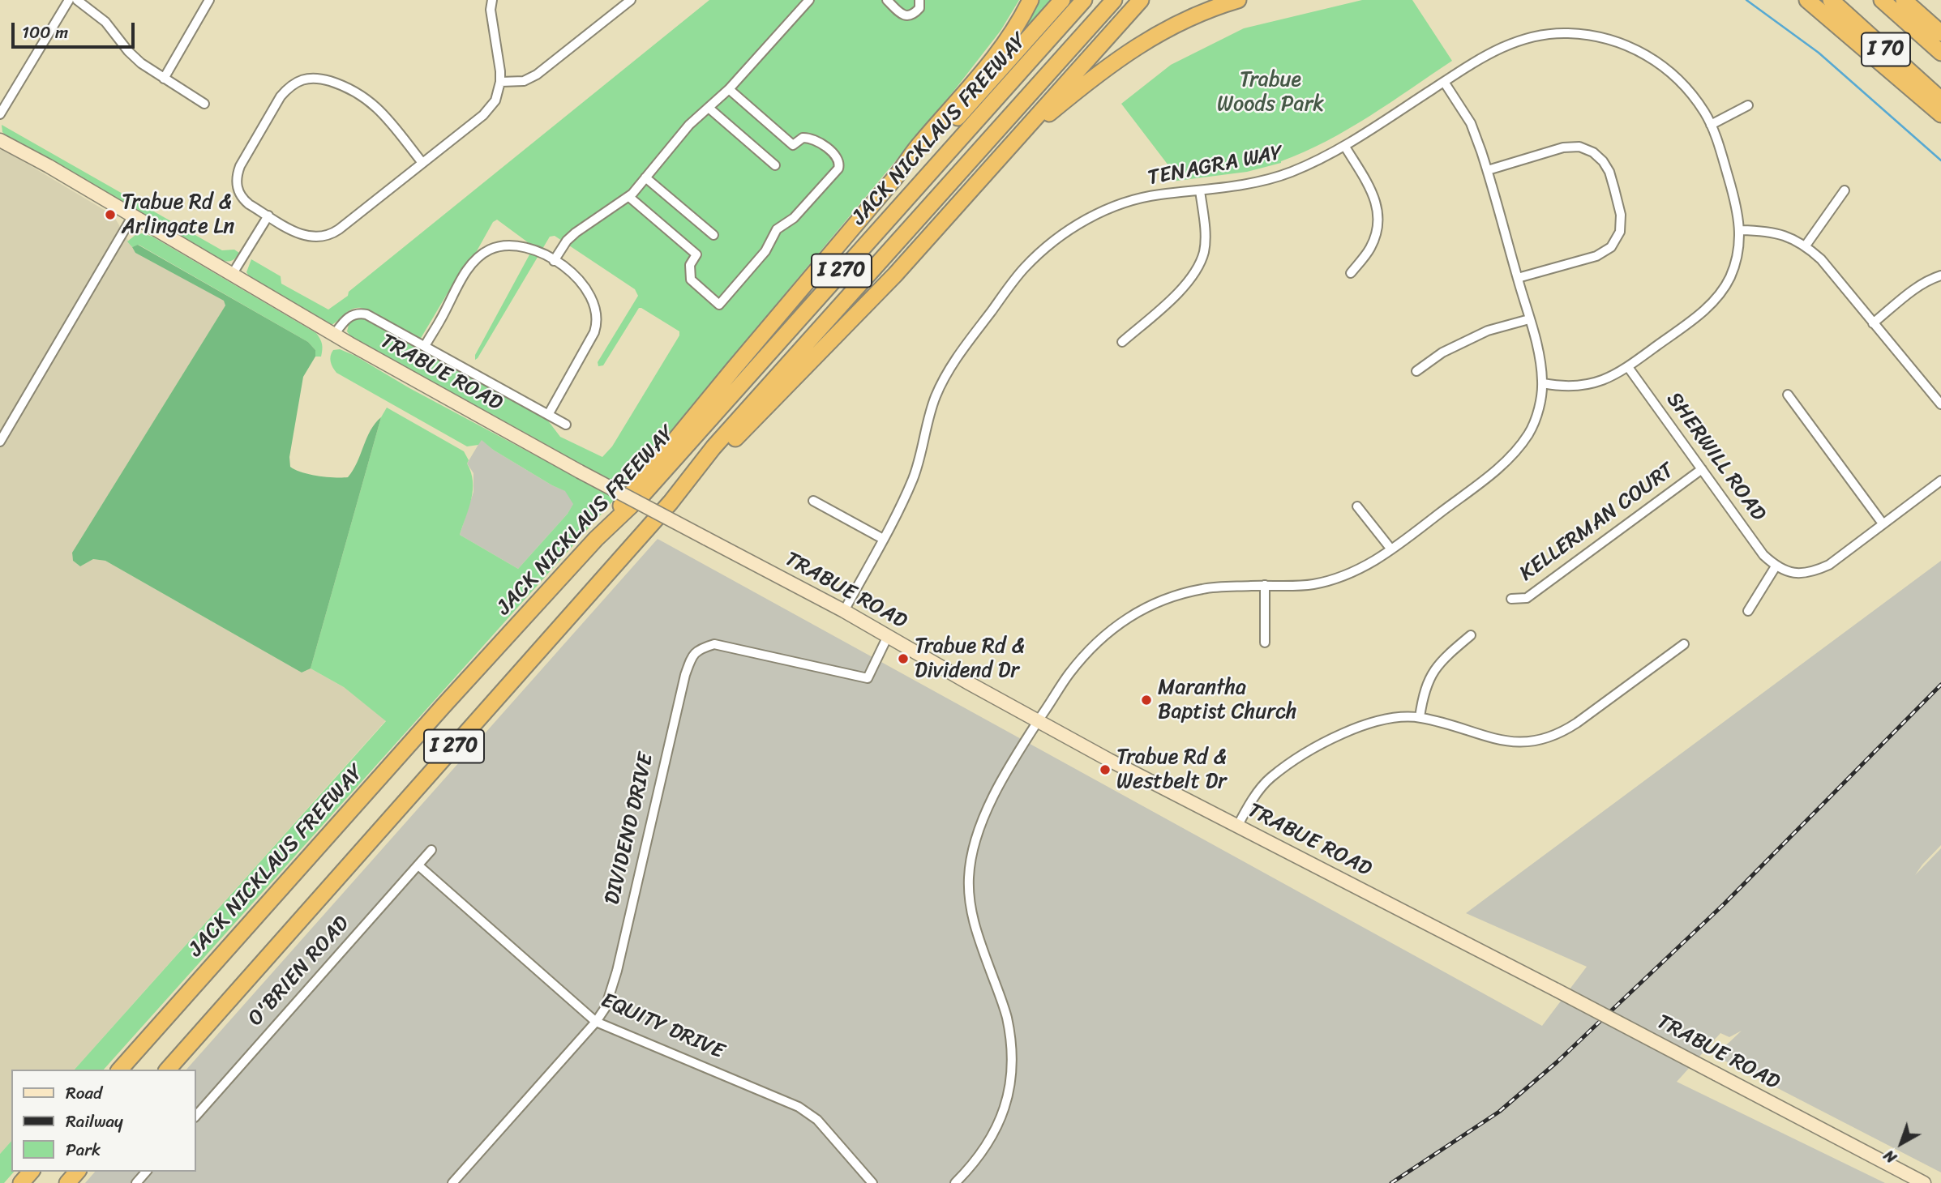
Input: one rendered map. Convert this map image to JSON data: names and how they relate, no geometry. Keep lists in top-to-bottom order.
{
  "streets": {
    "highway": ["I 70", "JACK NICKLAUS FREEWAY", "I 270"],
    "main road": ["TRABUE ROAD"],
    "street": [
      "TENAGRA WAY",
      "SHERWILL ROAD",
      "KELLERMAN COURT",
      "DIVIDEND DRIVE",
      "O'BRIEN ROAD",
      "EQUITY DRIVE"
    ]
  },
  "crossings": [
    ["TENAGRA WAY", "TRABUE ROAD"],
    ["TRABUE ROAD", "DIVIDEND DRIVE"],
    ["SHERWILL ROAD", "KELLERMAN COURT"],
    ["DIVIDEND DRIVE", "EQUITY DRIVE"],
    ["O'BRIEN ROAD", "EQUITY DRIVE"]
  ],
  "parks": ["Trabue Woods Park"],
  "places": [
    "Trabue Rd & Arlingate Ln",
    "Trabue Rd & Dividend Dr",
    "Marantha Baptist Church",
    "Trabue Rd & Westbelt Dr"
  ],
  "legend": ["Road", "Railway", "Park"],
  "scale_bar": "100 m",
  "north": "bottom left"
}
